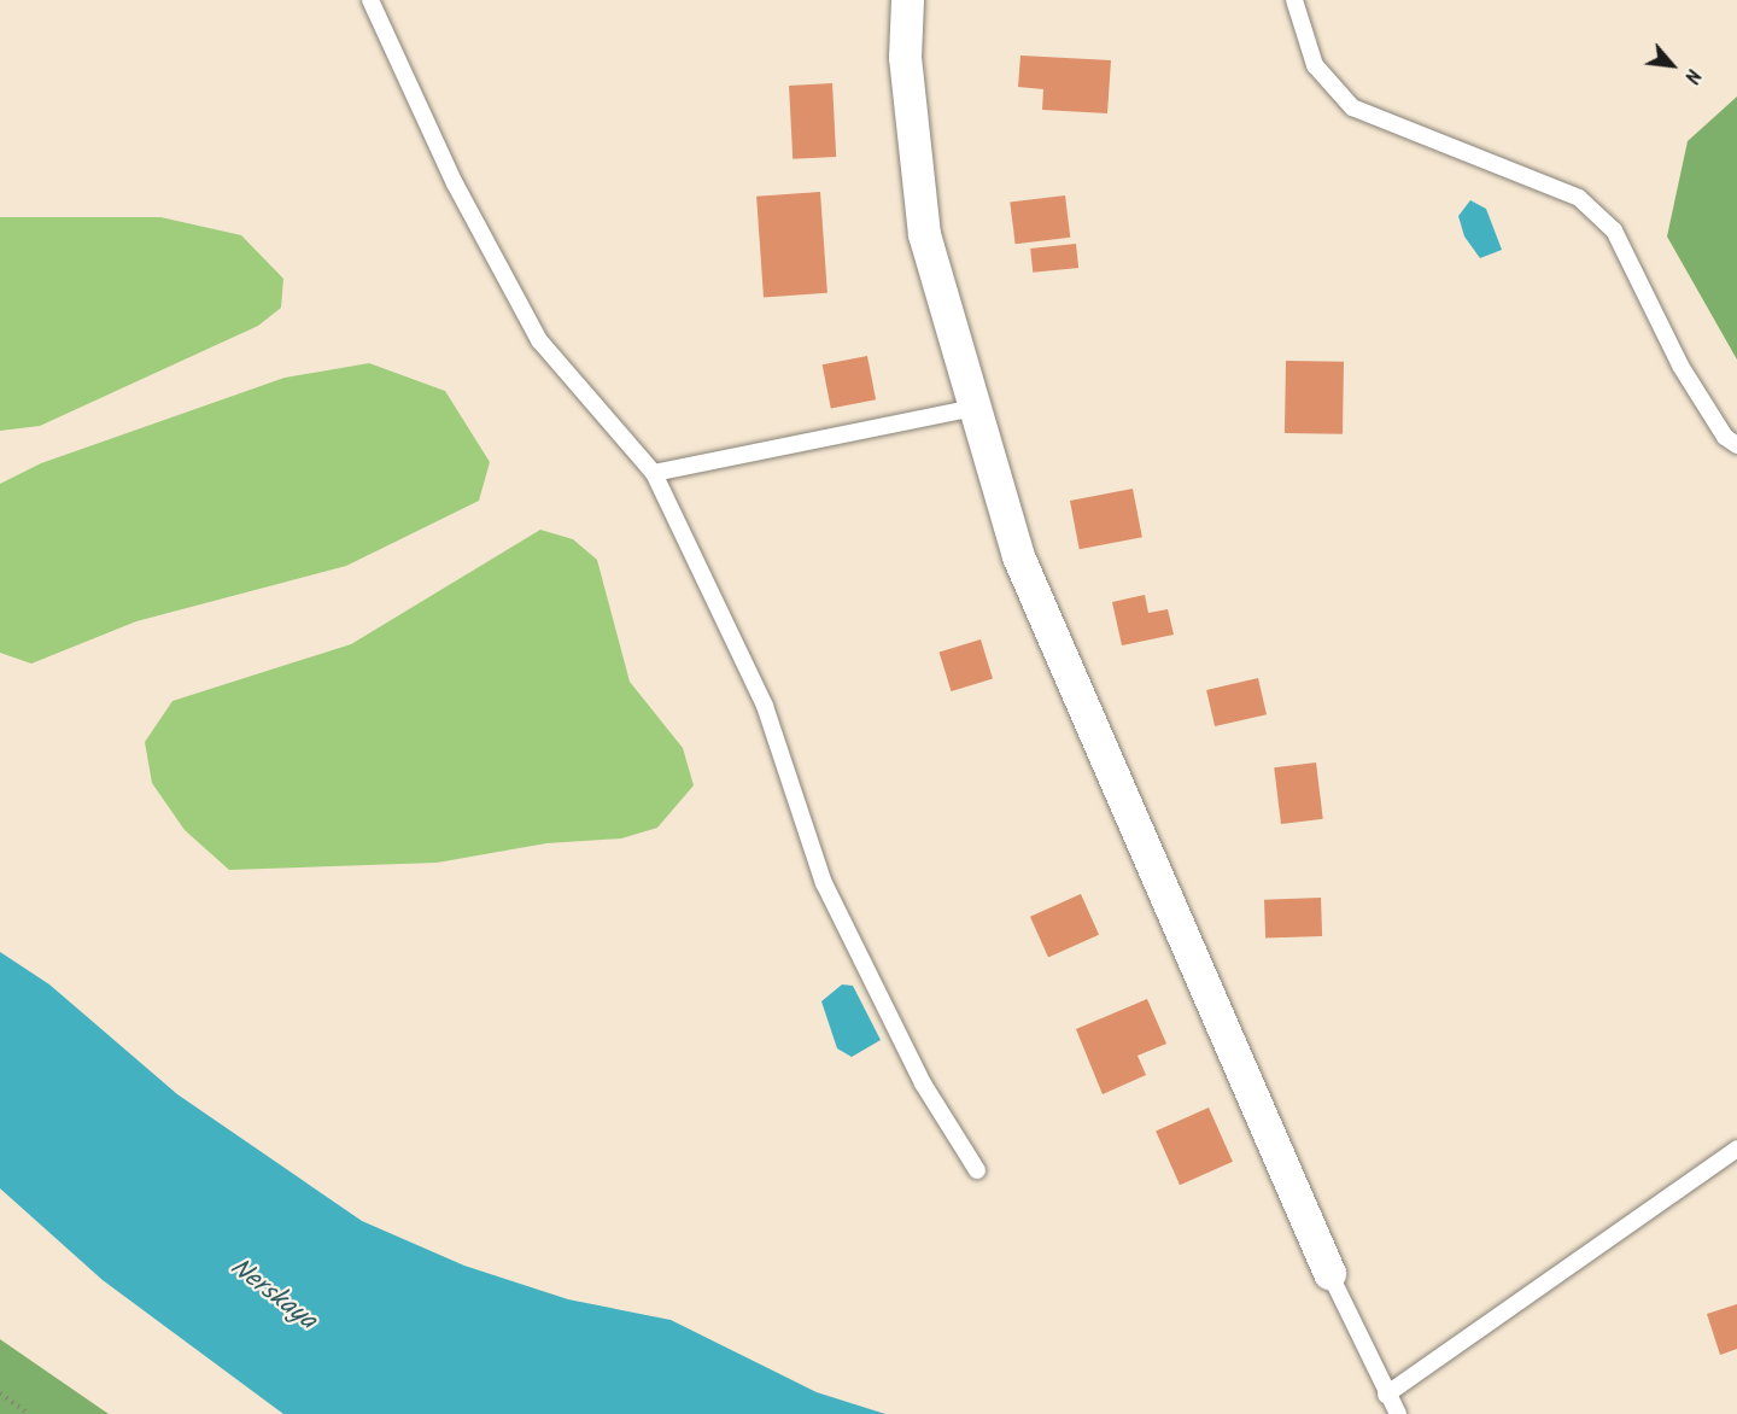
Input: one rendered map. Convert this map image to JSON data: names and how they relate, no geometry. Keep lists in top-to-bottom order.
{
  "water": ["Nerskaya"],
  "north": "bottom right"
}
